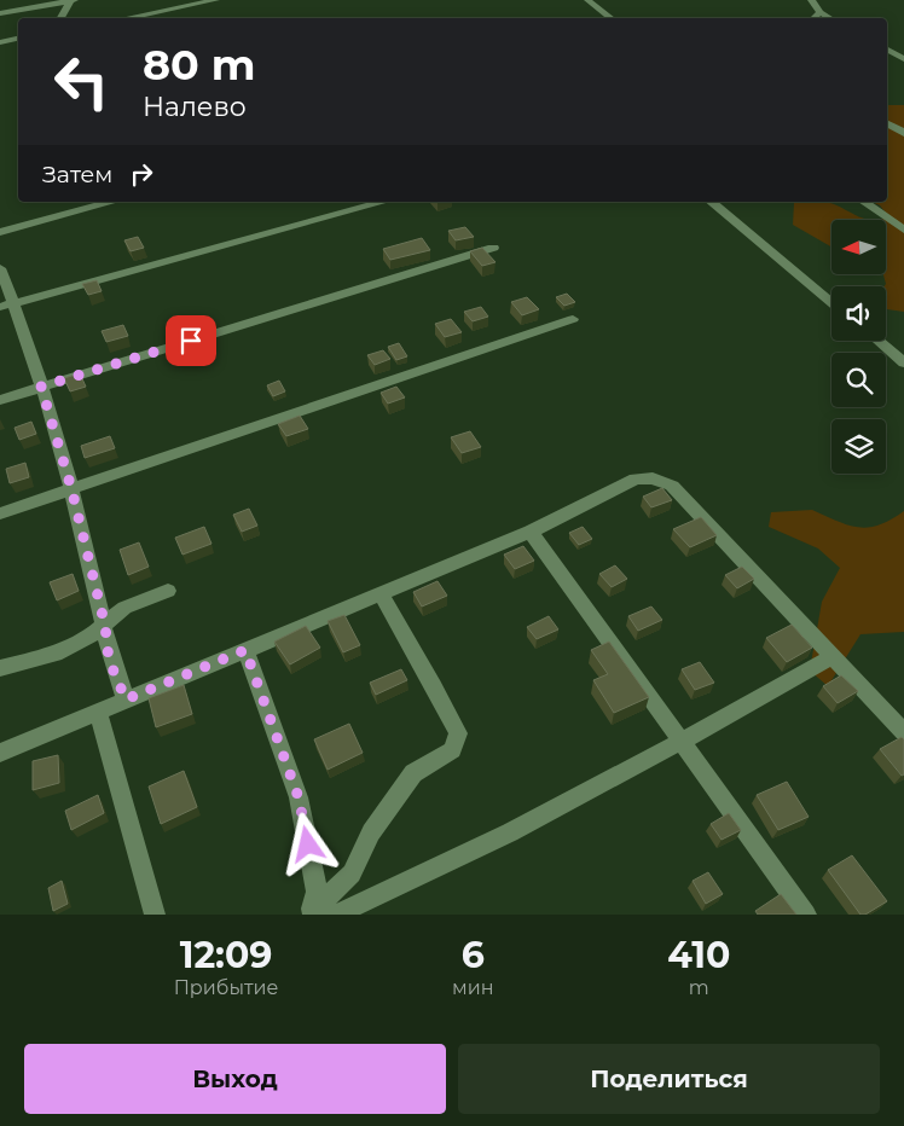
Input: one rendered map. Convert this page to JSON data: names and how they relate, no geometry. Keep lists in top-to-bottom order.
{
  "north": "left",
  "page": {
    "turn": ["80 m", "Налево"],
    "then": "Затем",
    "eta": [
      "12:09",
      "Прибытие",
      "6",
      "мин",
      "410",
      "m"
    ],
    "buttons": ["Выход", "Поделиться"]
  }
}
